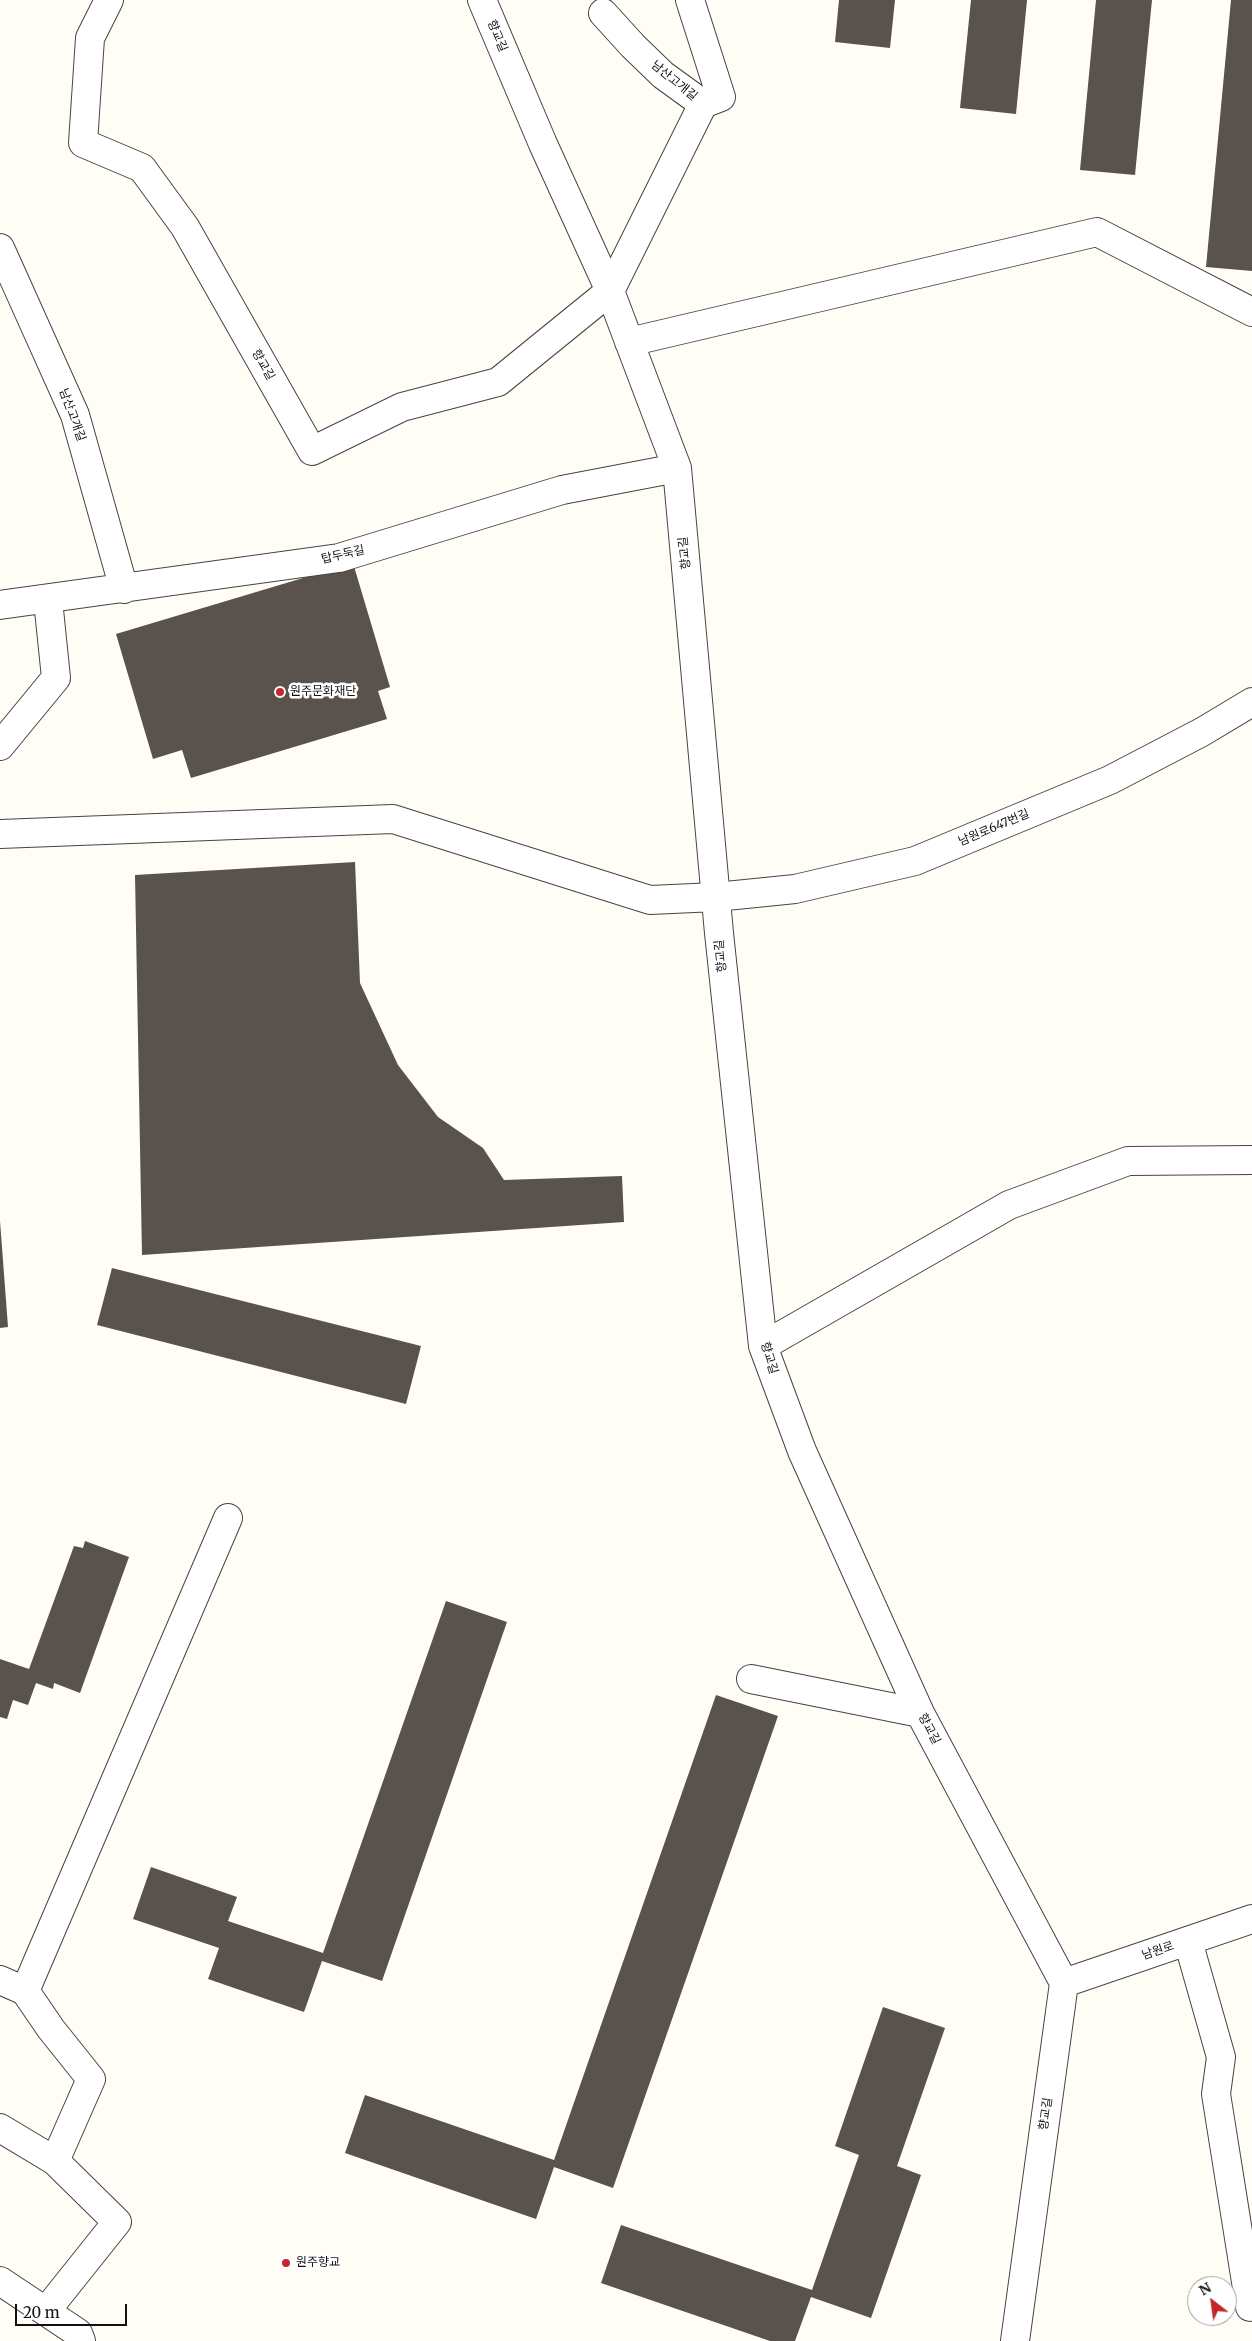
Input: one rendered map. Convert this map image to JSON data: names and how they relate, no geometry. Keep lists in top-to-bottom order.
{
  "streets": {
    "street": [
      "향교길",
      "남산고개길",
      "탑두둑길",
      "남원로647번길",
      "남원로"
    ]
  },
  "crossings": [
    ["향교길", "탑두둑길"],
    ["향교길", "남원로647번길"],
    ["향교길", "남원로"],
    ["남산고개길", "탑두둑길"]
  ],
  "places": ["원주문화재단", "원주향교"],
  "scale_bar": "20 m",
  "north": "top left"
}
